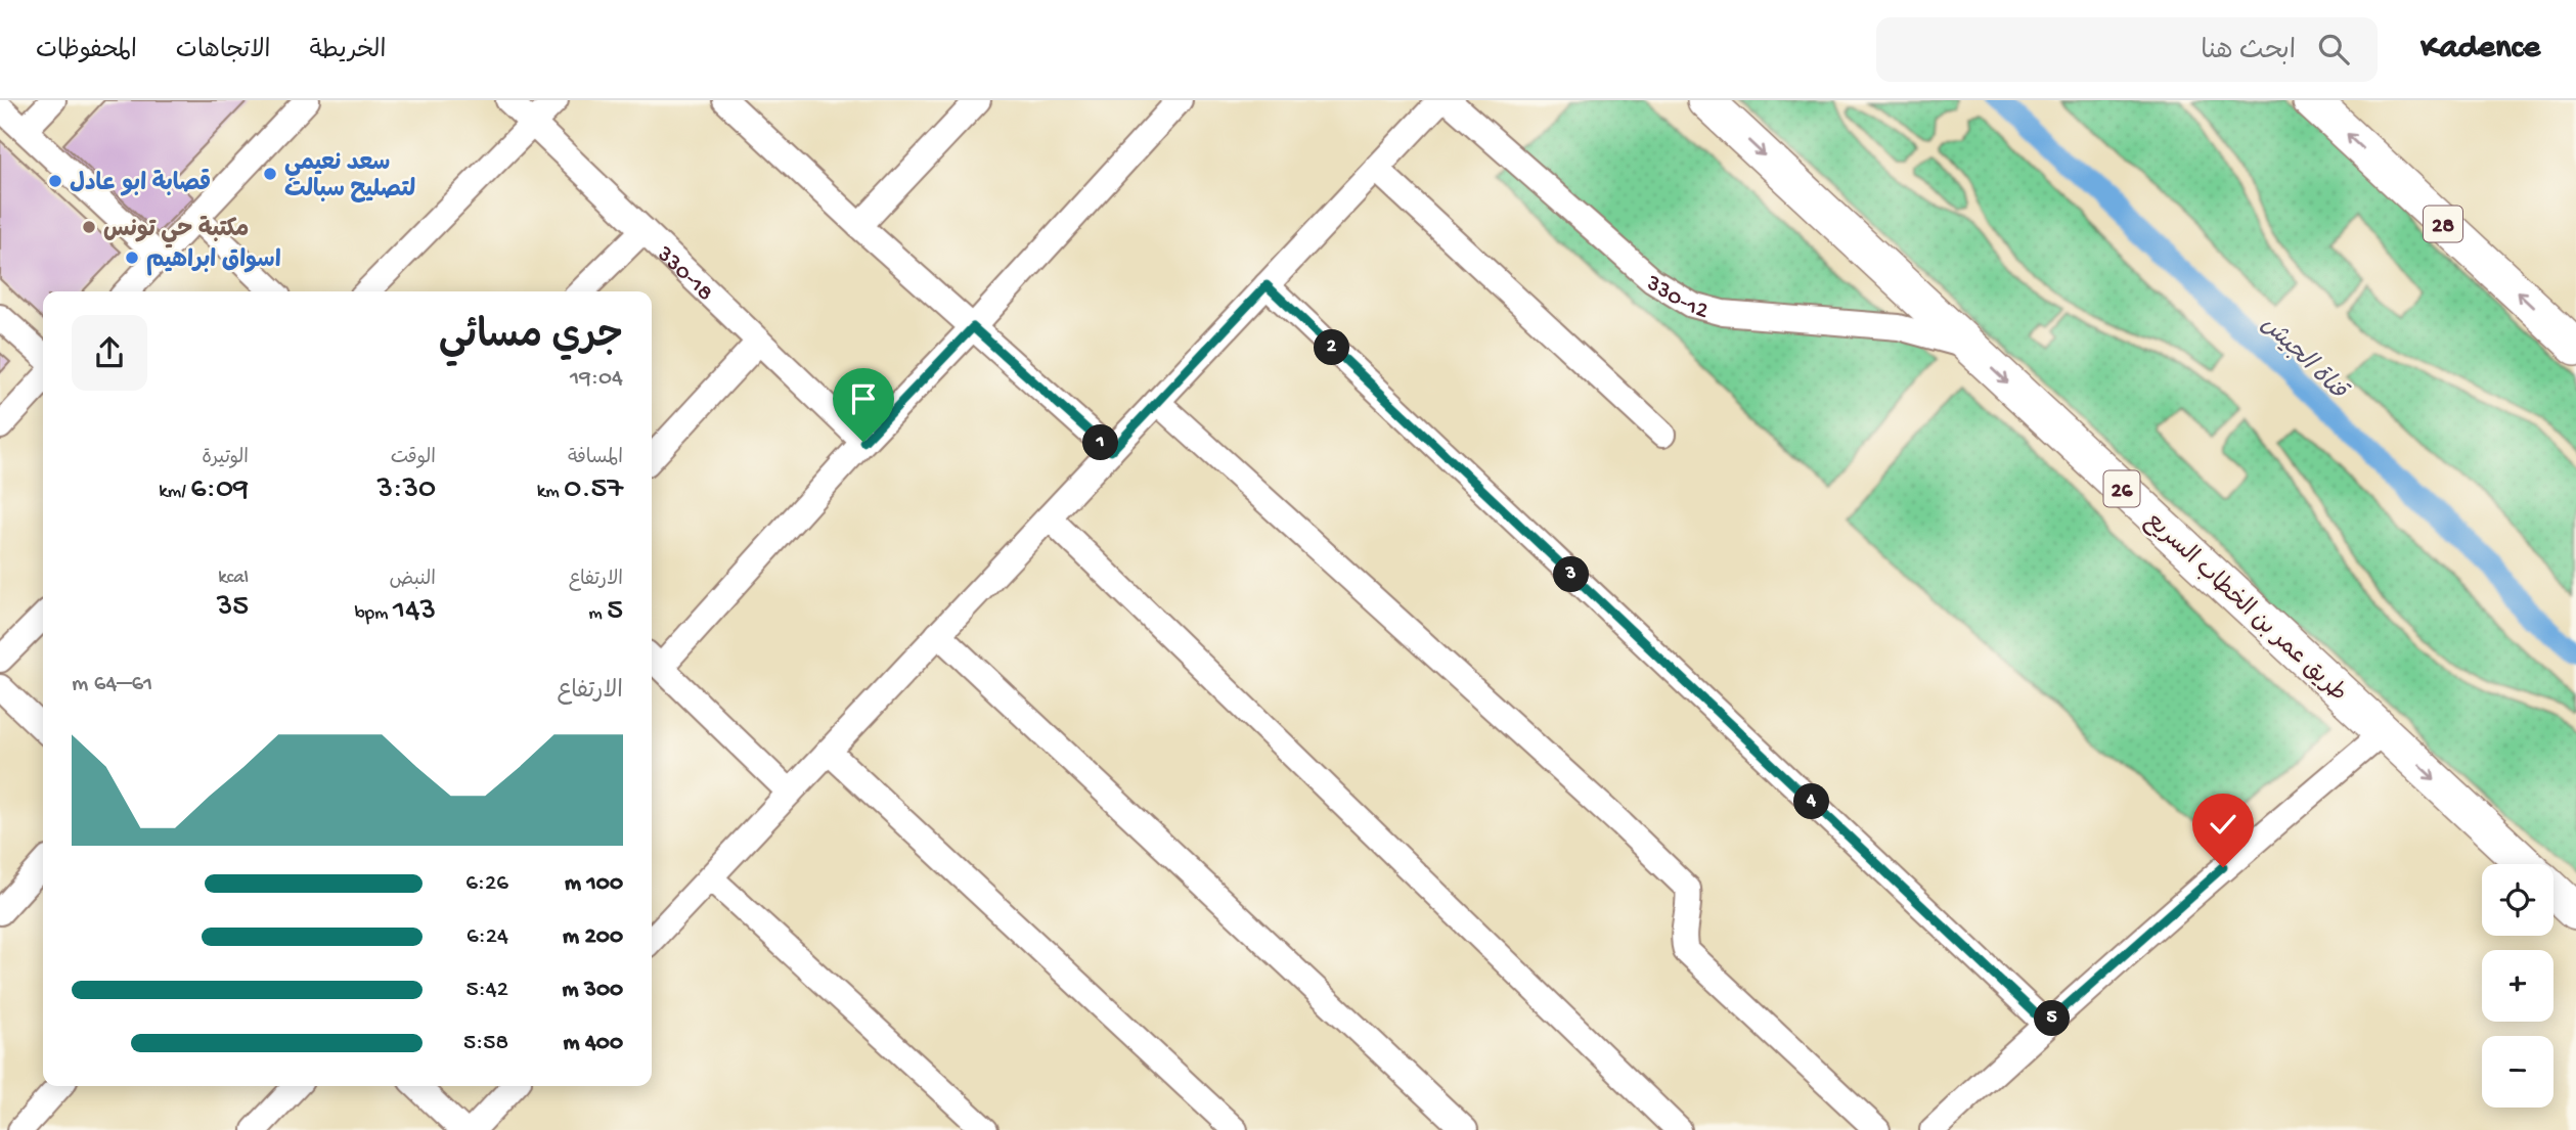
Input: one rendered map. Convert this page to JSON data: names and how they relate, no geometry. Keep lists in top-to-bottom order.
{
  "streets": {
    "highway": ["28", "26", "طريق عمر بن الخطاب السريع"],
    "street": ["330-18", "330-12"]
  },
  "crossings": [
    ["330-12", "طريق عمر بن الخطاب السريع"]
  ],
  "one_way": ["طريق عمر بن الخطاب السريع"],
  "water": ["قناة الجيش"],
  "places": [
    "سعد نعيمي لتصليح سبالت",
    "قصابة ابو عادل",
    "مكتبة حي تونس",
    "اسواق ابراهيم"
  ],
  "page": {
    "header": "Kadence",
    "search": "ابحث هنا",
    "nav": ["الخريطة", "الاتجاهات", "المحفوظات"],
    "heading": ["جري مسائي", "19:04"],
    "pins": [
      "2",
      "1",
      "3",
      "4",
      "5"
    ],
    "stats": [
      ["المسافة", "0.57 km"],
      ["الوقت", "3:30"],
      ["الوتيرة", "6:09 /km"],
      ["الارتفاع", "5 m"],
      ["النبض", "143 bpm"],
      ["kcal", "35"]
    ],
    "chart": ["الارتفاع", "61–64 m"],
    "list": [
      {
        "name": "100 m",
        "note": "6:26"
      },
      {
        "name": "200 m",
        "note": "6:24"
      },
      {
        "name": "300 m",
        "note": "5:42"
      },
      {
        "name": "400 m",
        "note": "5:58"
      }
    ],
    "map_buttons": ["+", "−"]
  }
}
